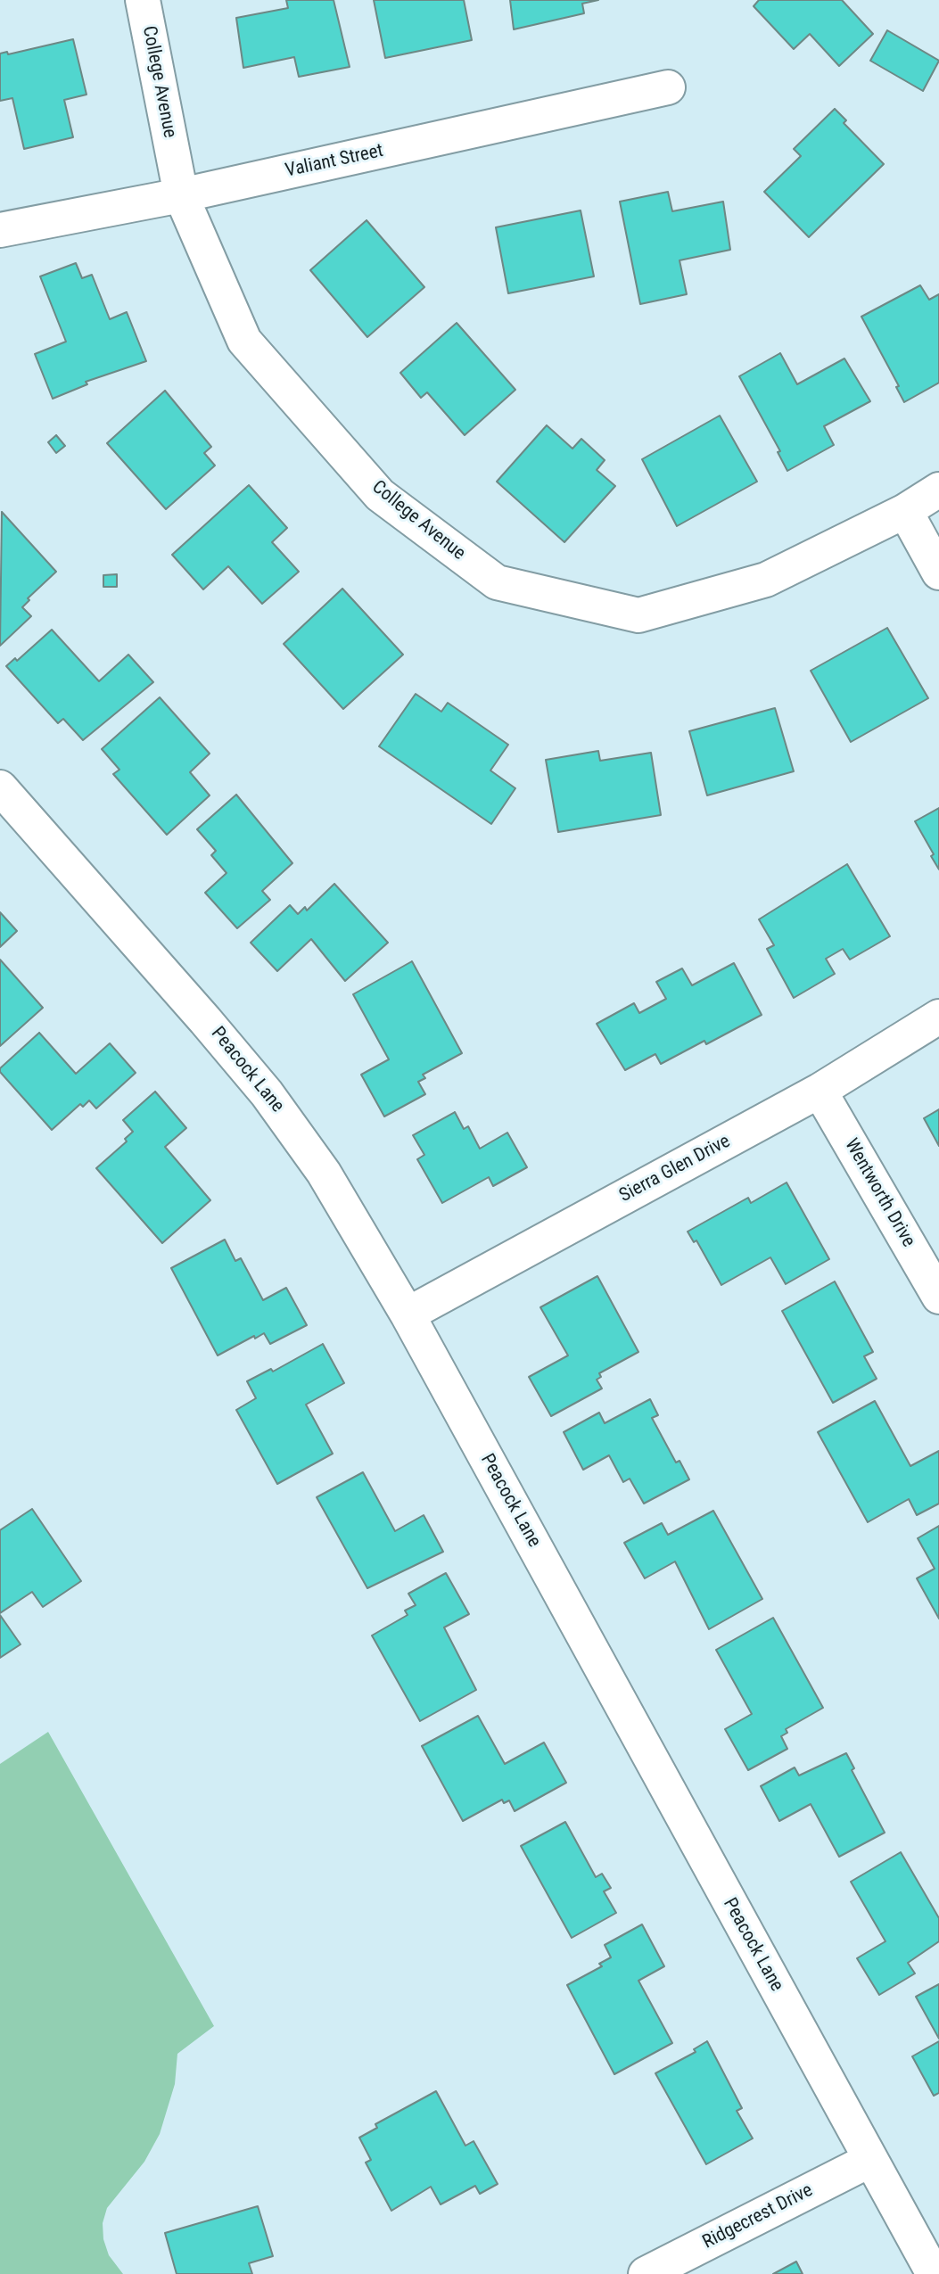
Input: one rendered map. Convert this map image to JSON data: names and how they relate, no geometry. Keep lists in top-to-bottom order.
{
  "streets": {
    "street": [
      "College Avenue",
      "Valiant Street",
      "Peacock Lane",
      "Sierra Glen Drive",
      "Wentworth Drive",
      "Ridgecrest Drive"
    ]
  },
  "crossings": [
    ["College Avenue", "Valiant Street"],
    ["Peacock Lane", "Sierra Glen Drive"],
    ["Peacock Lane", "Ridgecrest Drive"],
    ["Sierra Glen Drive", "Wentworth Drive"]
  ]
}
